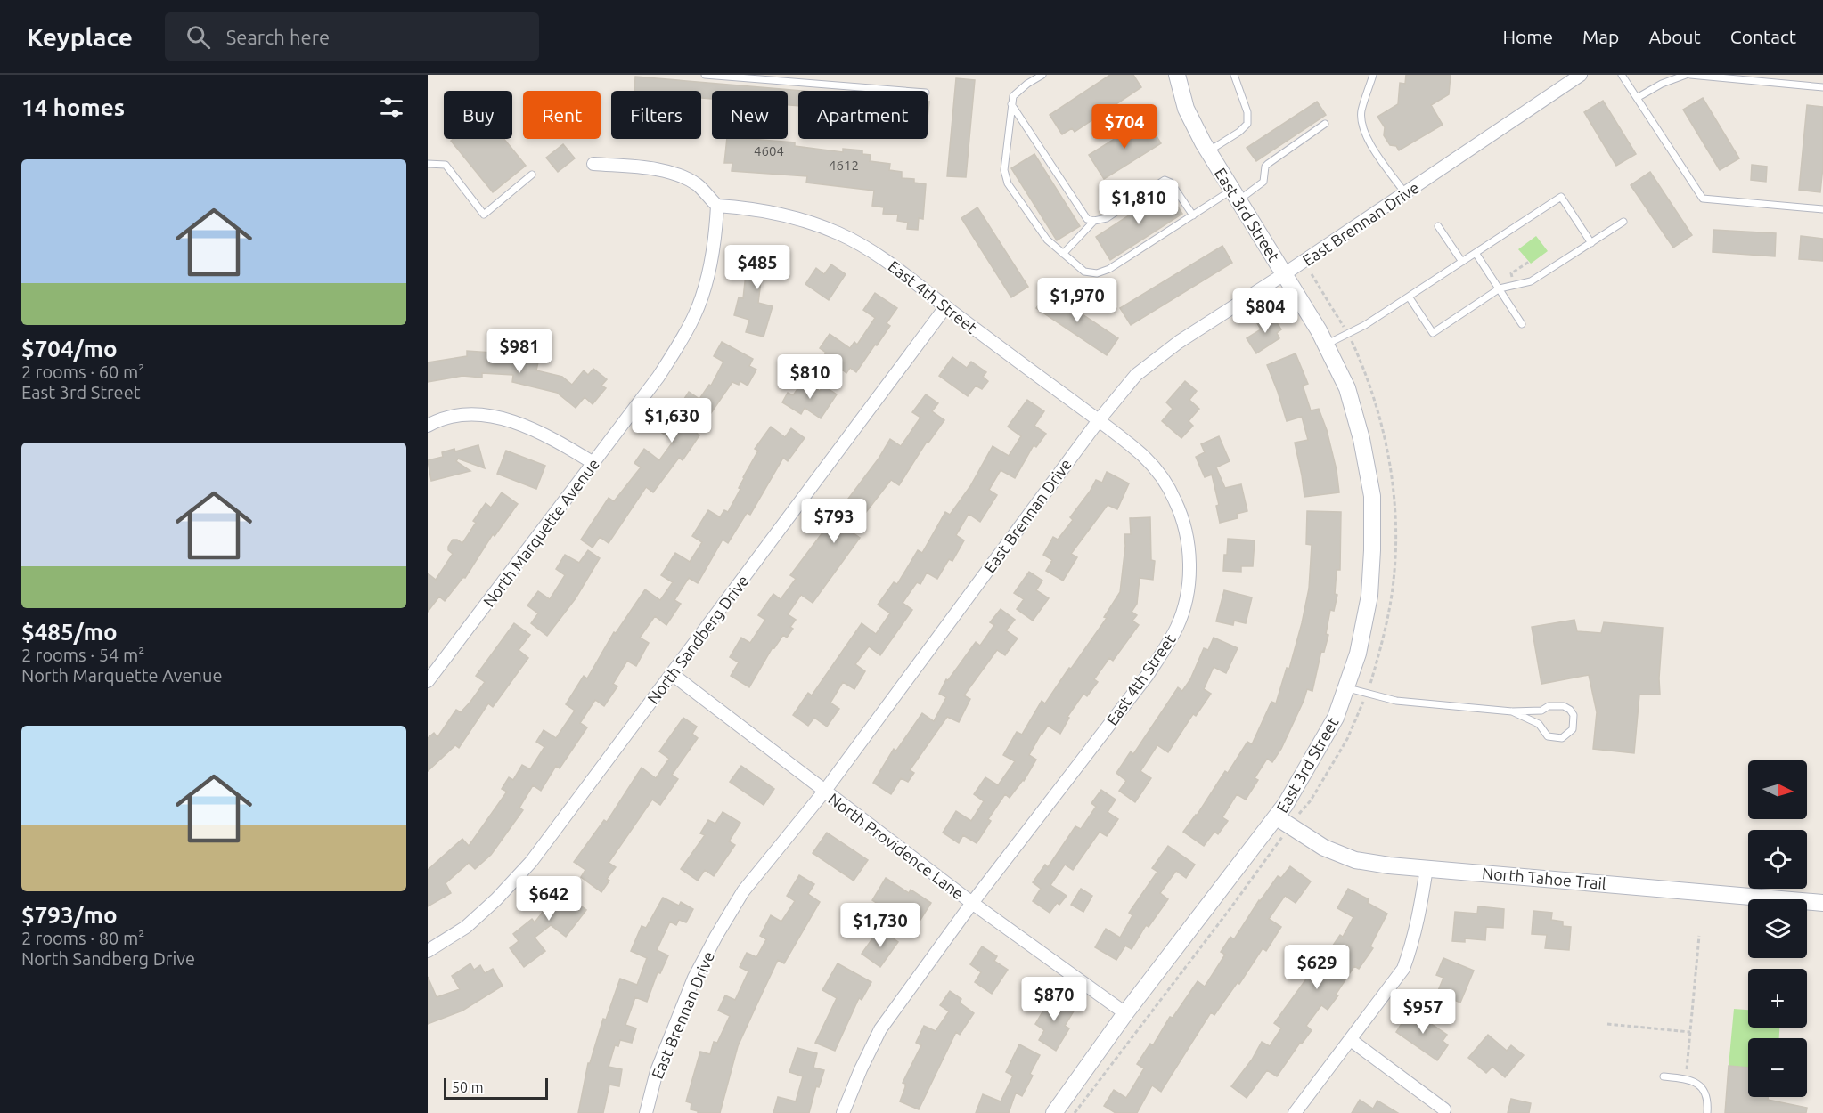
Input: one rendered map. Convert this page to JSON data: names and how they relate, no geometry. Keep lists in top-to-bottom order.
{
  "streets": {
    "street": [
      "East 3rd Street",
      "East Brennan Drive",
      "East 4th Street",
      "North Marquette Avenue",
      "North Sandberg Drive",
      "North Providence Lane",
      "North Tahoe Trail"
    ]
  },
  "crossings": [
    ["East 3rd Street", "East Brennan Drive"],
    ["East 3rd Street", "North Providence Lane"],
    ["East 3rd Street", "North Tahoe Trail"],
    ["East Brennan Drive", "East 4th Street"],
    ["East Brennan Drive", "North Providence Lane"],
    ["East 4th Street", "North Marquette Avenue"],
    ["East 4th Street", "North Sandberg Drive"],
    ["East 4th Street", "North Providence Lane"],
    ["North Sandberg Drive", "North Providence Lane"]
  ],
  "house_numbers": ["4604", "4612"],
  "scale_bar": "50 m",
  "north": "right",
  "page": {
    "header": "Keyplace",
    "search": "Search here",
    "nav": [
      "Home",
      "Map",
      "About",
      "Contact"
    ],
    "heading": "14 homes",
    "chip": [
      "Buy",
      "Rent",
      "Filters",
      "New",
      "Apartment"
    ],
    "price": [
      "$704",
      "$1,810",
      "$485",
      "$1,970",
      "$804",
      "$981",
      "$810",
      "$1,630",
      "$793",
      "$642",
      "$1,730",
      "$629",
      "$870",
      "$957"
    ],
    "list": [
      {
        "name": "$704/mo",
        "note": "2 rooms · 60 m² · East 3rd Street"
      },
      {
        "name": "$485/mo",
        "note": "2 rooms · 54 m² · North Marquette Avenue"
      },
      {
        "name": "$793/mo",
        "note": "2 rooms · 80 m² · North Sandberg Drive"
      }
    ],
    "map_buttons": ["+", "−"],
    "scale": "50 m"
  }
}
